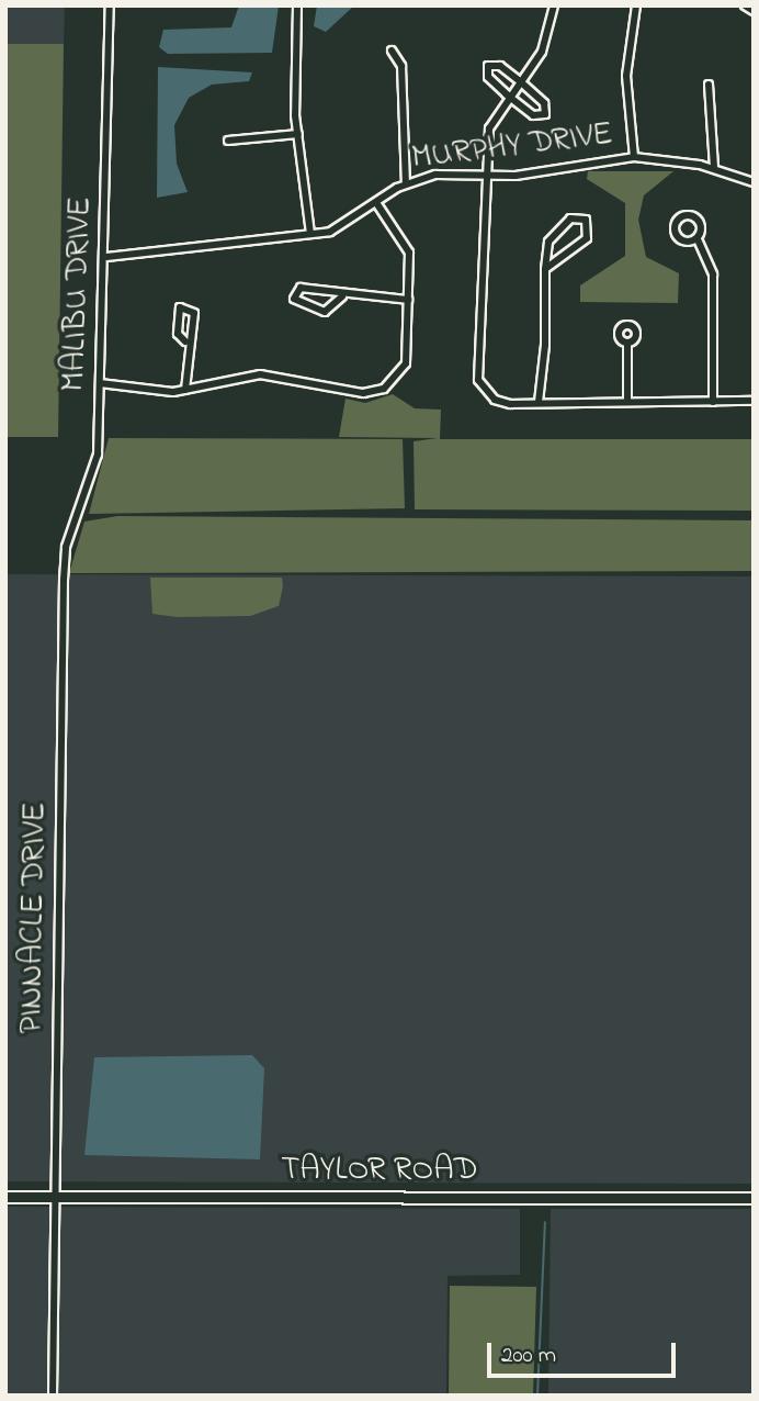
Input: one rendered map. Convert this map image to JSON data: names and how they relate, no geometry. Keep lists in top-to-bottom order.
{
  "streets": {
    "street": [
      "MURPHY DRIVE",
      "MALIBU DRIVE",
      "PINNACLE DRIVE",
      "TAYLOR ROAD"
    ]
  },
  "crossings": [
    ["MURPHY DRIVE", "MALIBU DRIVE"],
    ["MALIBU DRIVE", "PINNACLE DRIVE"],
    ["PINNACLE DRIVE", "TAYLOR ROAD"]
  ],
  "scale_bar": "200 m"
}
